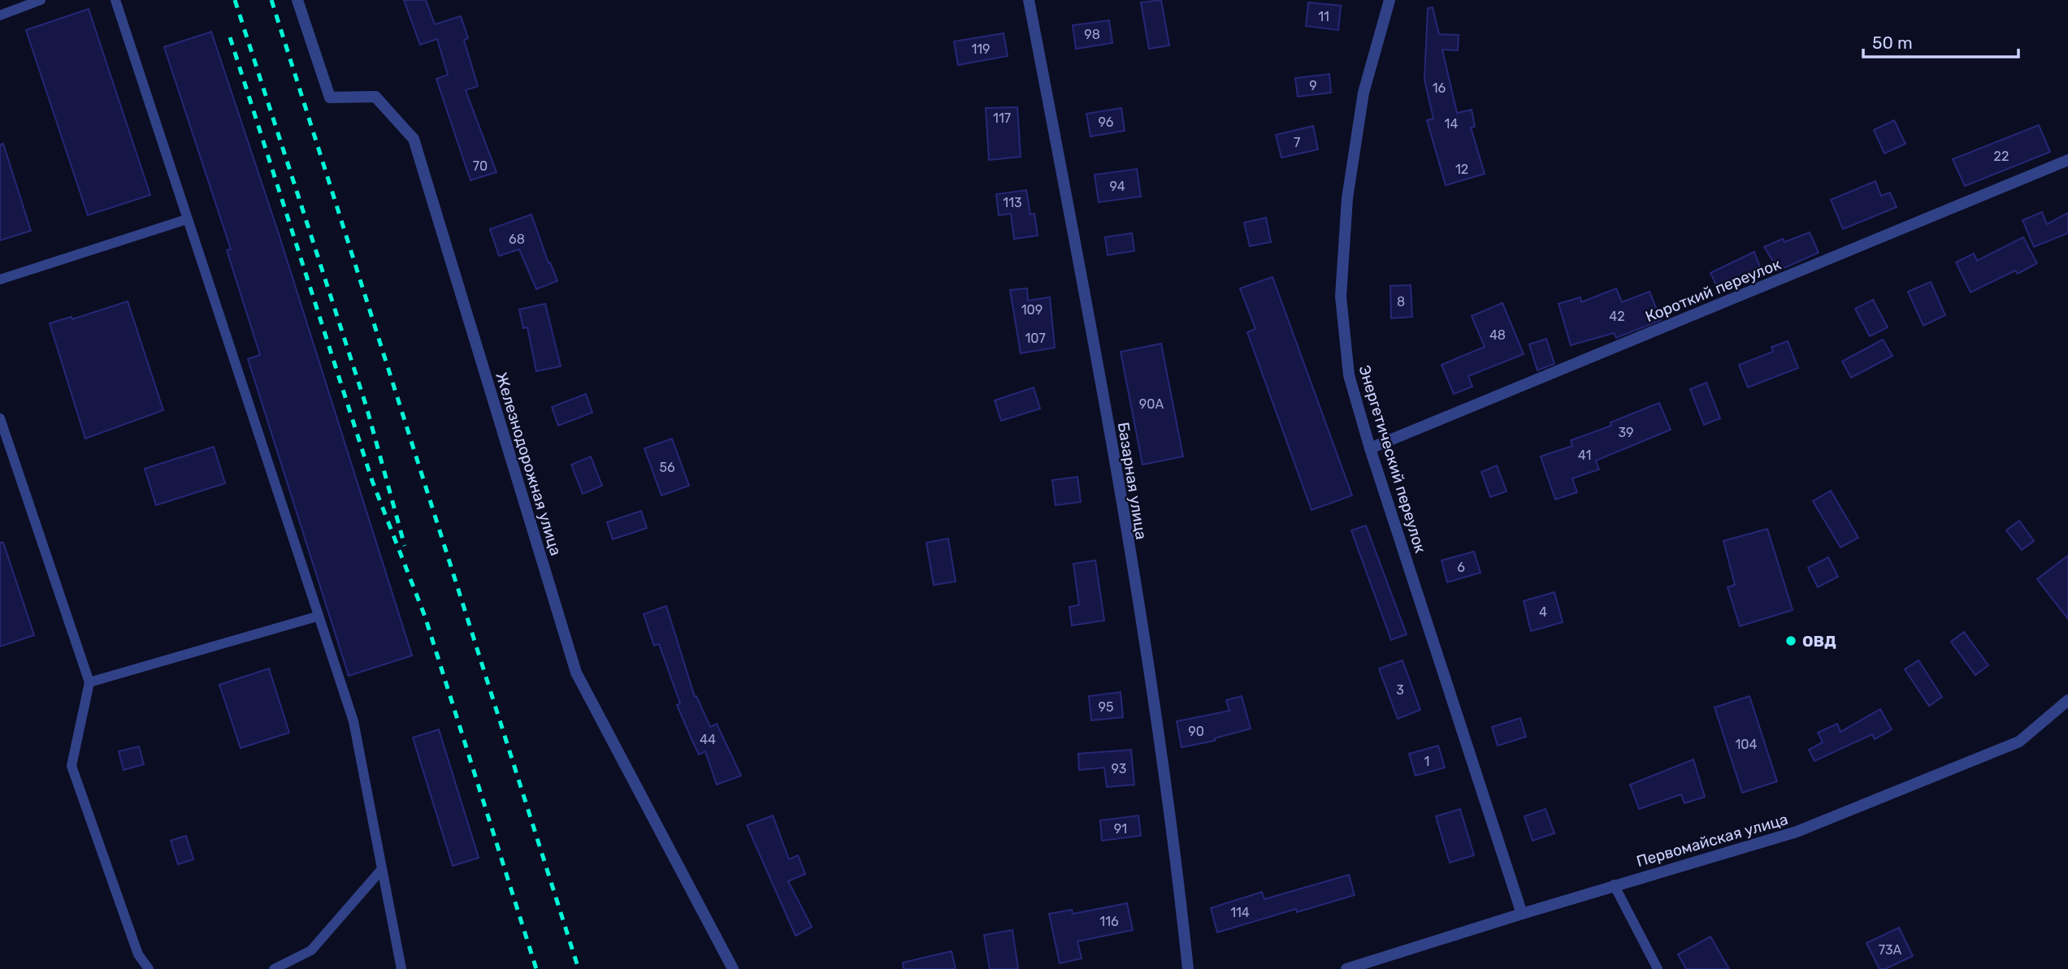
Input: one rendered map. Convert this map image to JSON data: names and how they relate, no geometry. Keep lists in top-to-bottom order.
{
  "streets": {
    "street": [
      "Короткий переулок",
      "Энергетический переулок",
      "Железнодорожная улица",
      "Базарная улица",
      "Первомайская улица"
    ]
  },
  "crossings": [
    ["Короткий переулок", "Энергетический переулок"],
    ["Энергетический переулок", "Первомайская улица"]
  ],
  "places": ["ОВД"],
  "house_numbers": [
    "11",
    "98",
    "119",
    "9",
    "16",
    "117",
    "96",
    "14",
    "7",
    "22",
    "70",
    "12",
    "94",
    "113",
    "68",
    "8",
    "109",
    "42",
    "48",
    "107",
    "90А",
    "39",
    "41",
    "56",
    "6",
    "4",
    "3",
    "95",
    "90",
    "44",
    "104",
    "1",
    "93",
    "91",
    "114",
    "116",
    "73А"
  ],
  "scale_bar": "50 m"
}
